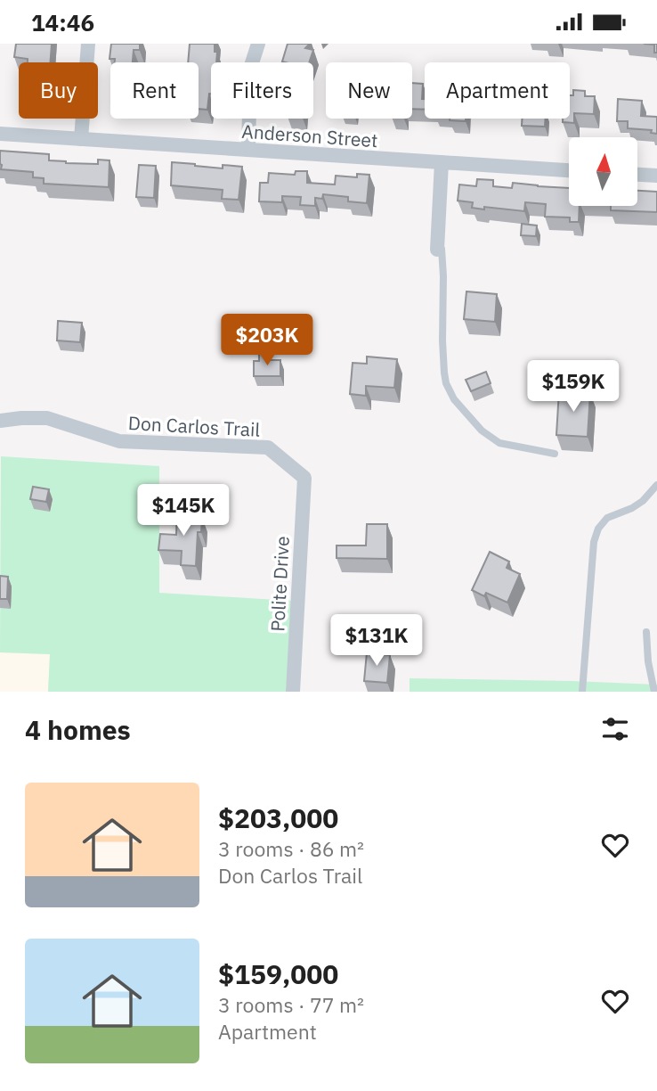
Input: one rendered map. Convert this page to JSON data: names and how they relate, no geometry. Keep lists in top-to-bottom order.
{
  "streets": {
    "street": ["Anderson Street", "Don Carlos Trail", "Polite Drive"]
  },
  "crossings": [
    ["Don Carlos Trail", "Polite Drive"]
  ],
  "north": "top",
  "page": {
    "status": "14:46",
    "chip": [
      "Buy",
      "Rent",
      "Filters",
      "New",
      "Apartment"
    ],
    "price": [
      "$203K",
      "$159K",
      "$145K",
      "$131K"
    ],
    "heading": "4 homes",
    "list": [
      {
        "name": "$203,000",
        "note": "3 rooms · 86 m² · Don Carlos Trail"
      },
      {
        "name": "$159,000",
        "note": "3 rooms · 77 m² · Apartment"
      }
    ]
  }
}
